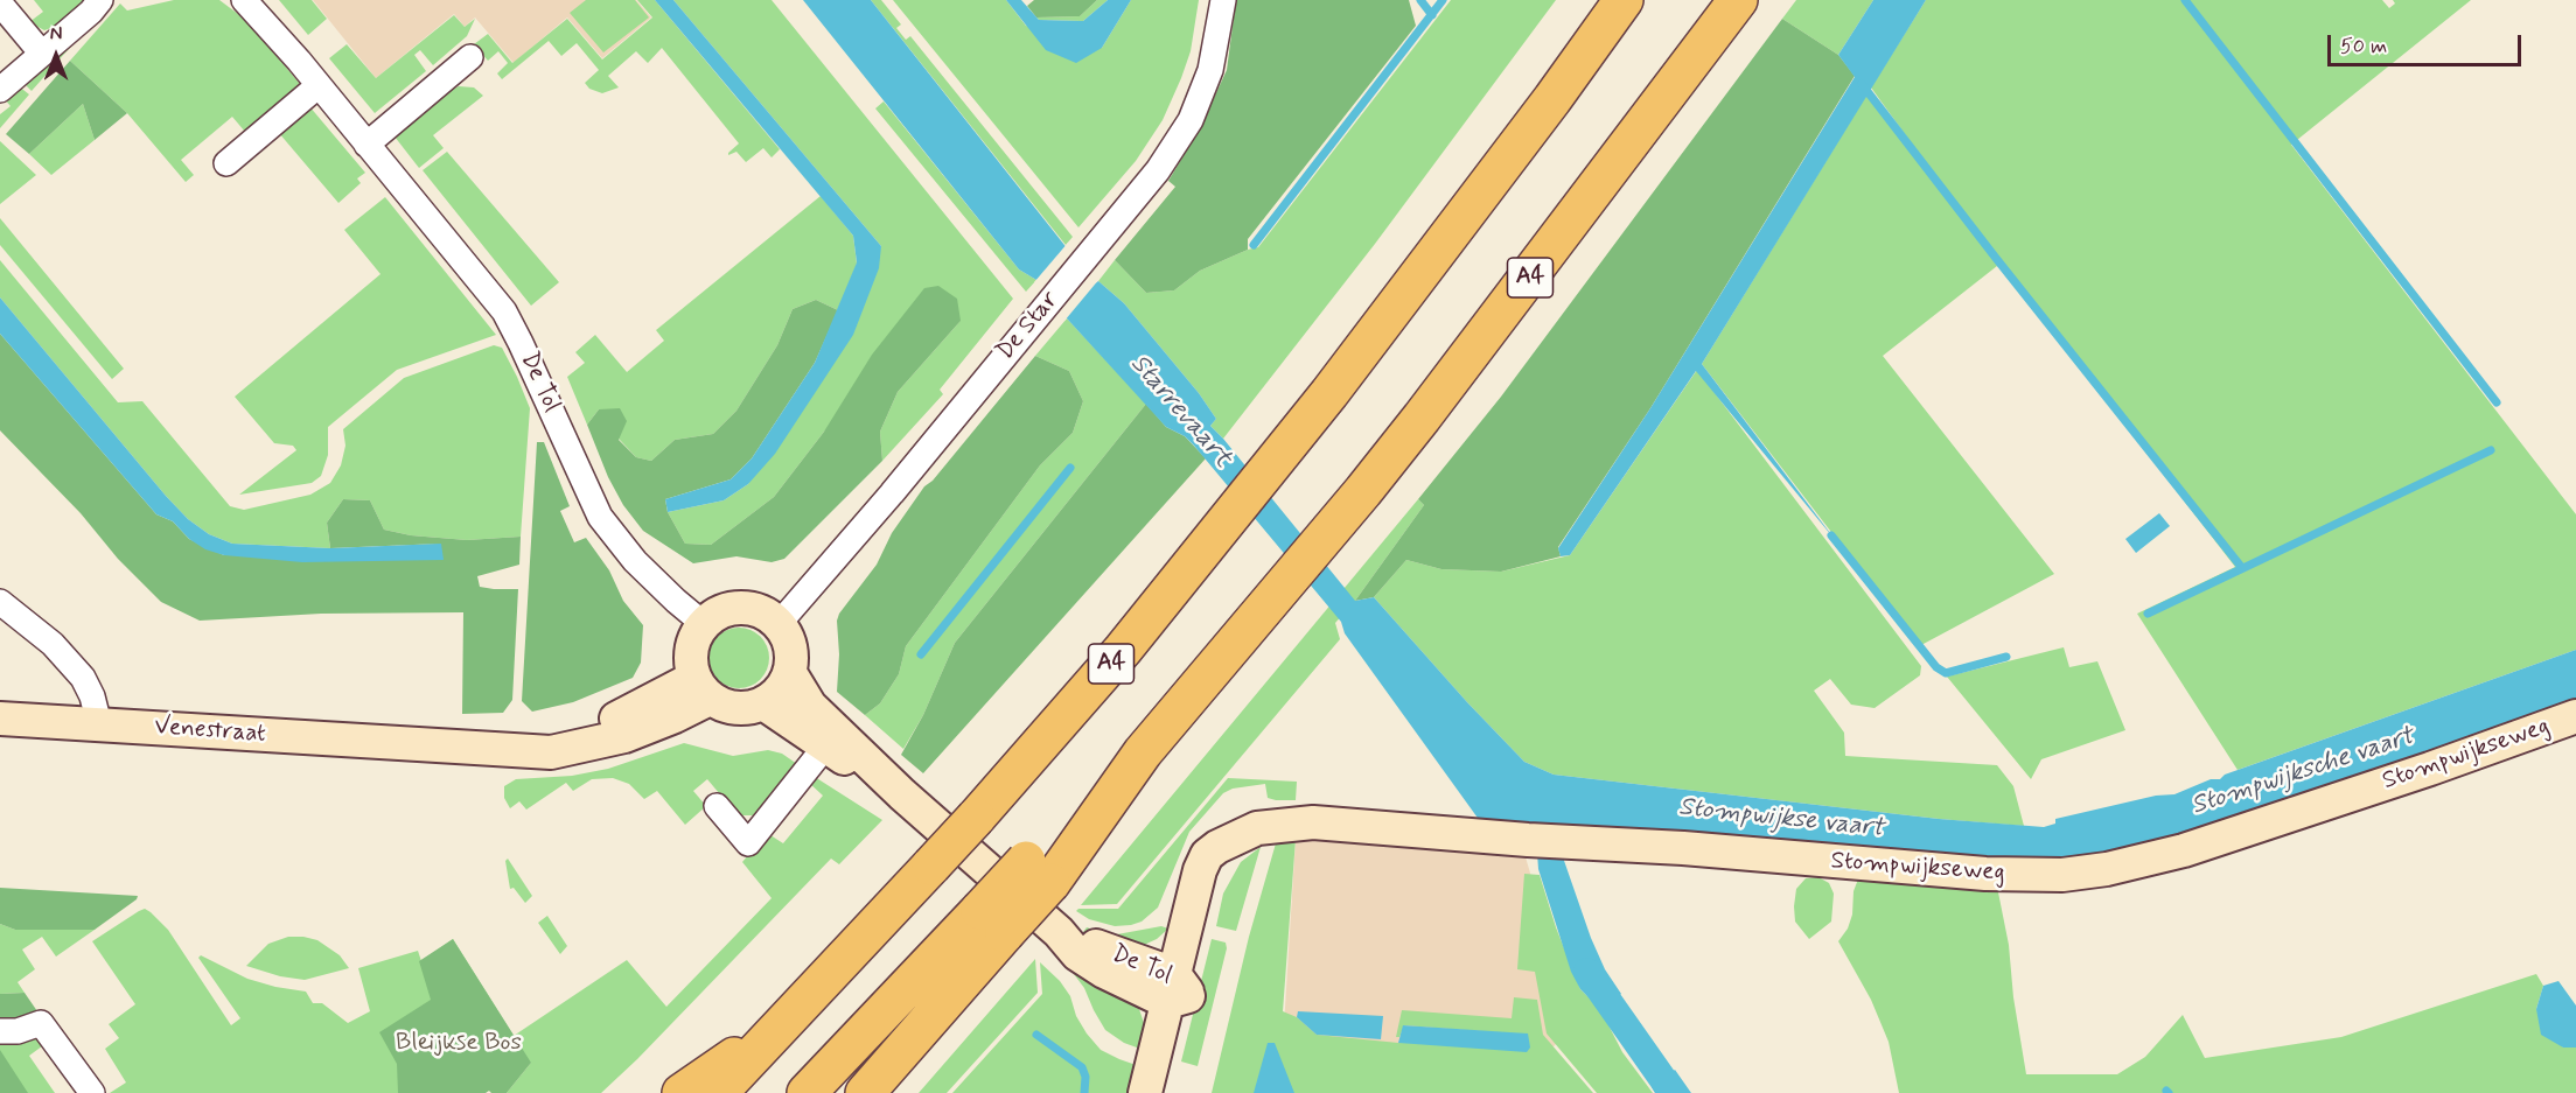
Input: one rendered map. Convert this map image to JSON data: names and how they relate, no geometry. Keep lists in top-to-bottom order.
{
  "streets": {
    "highway": ["A4"],
    "street": [
      "De Star",
      "De Tol",
      "Venestraat",
      "Stompwijkseweg"
    ]
  },
  "crossings": [
    ["De Star", "De Tol"],
    ["De Star", "Venestraat"],
    ["De Tol", "Venestraat"],
    ["De Tol", "Stompwijkseweg"]
  ],
  "water": ["Starrevaart", "Stompwijksche vaart", "Stompwijkse vaart"],
  "parks": ["Bleijkse Bos"],
  "scale_bar": "50 m",
  "north": "top"
}
